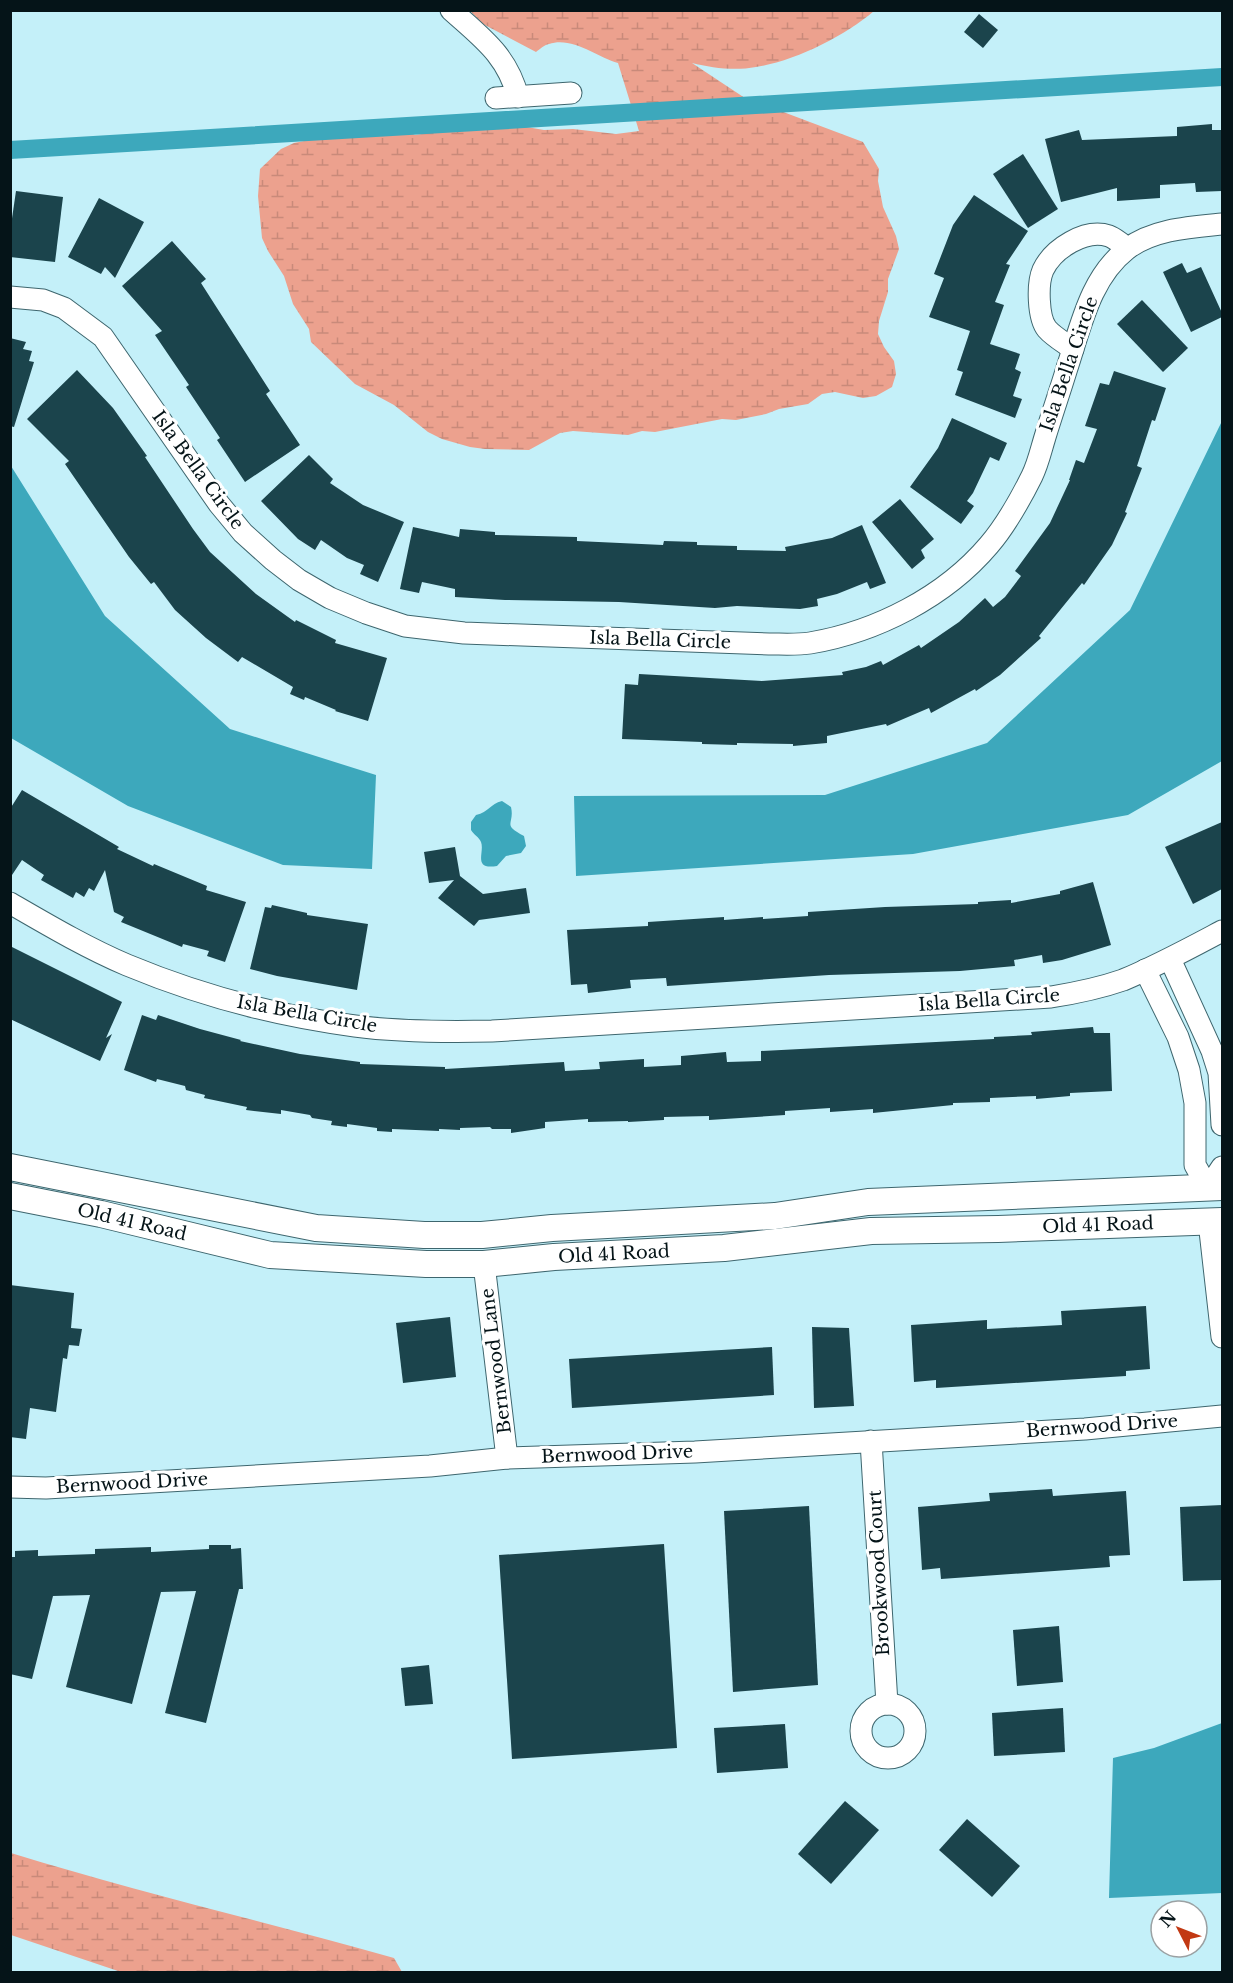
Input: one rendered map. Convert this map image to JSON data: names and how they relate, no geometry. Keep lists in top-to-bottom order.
{
  "streets": {
    "street": [
      "Isla Bella Circle",
      "Old 41 Road",
      "Bernwood Lane",
      "Bernwood Drive",
      "Brookwood Court"
    ]
  },
  "crossings": [
    ["Old 41 Road", "Bernwood Lane"],
    ["Bernwood Lane", "Bernwood Drive"],
    ["Bernwood Drive", "Brookwood Court"]
  ],
  "north": "top left"
}
